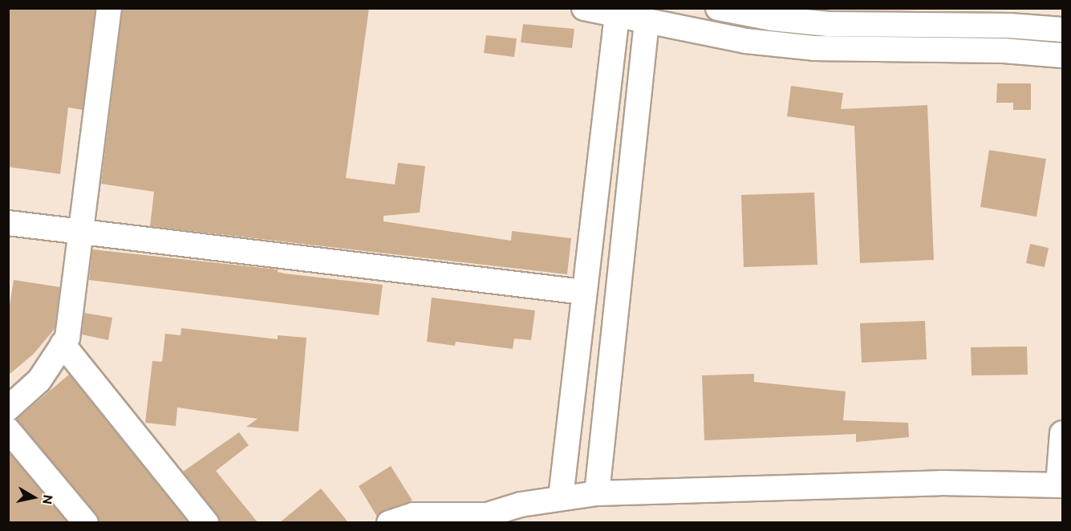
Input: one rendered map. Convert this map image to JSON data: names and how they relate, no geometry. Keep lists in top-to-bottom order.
{
  "north": "right"
}
